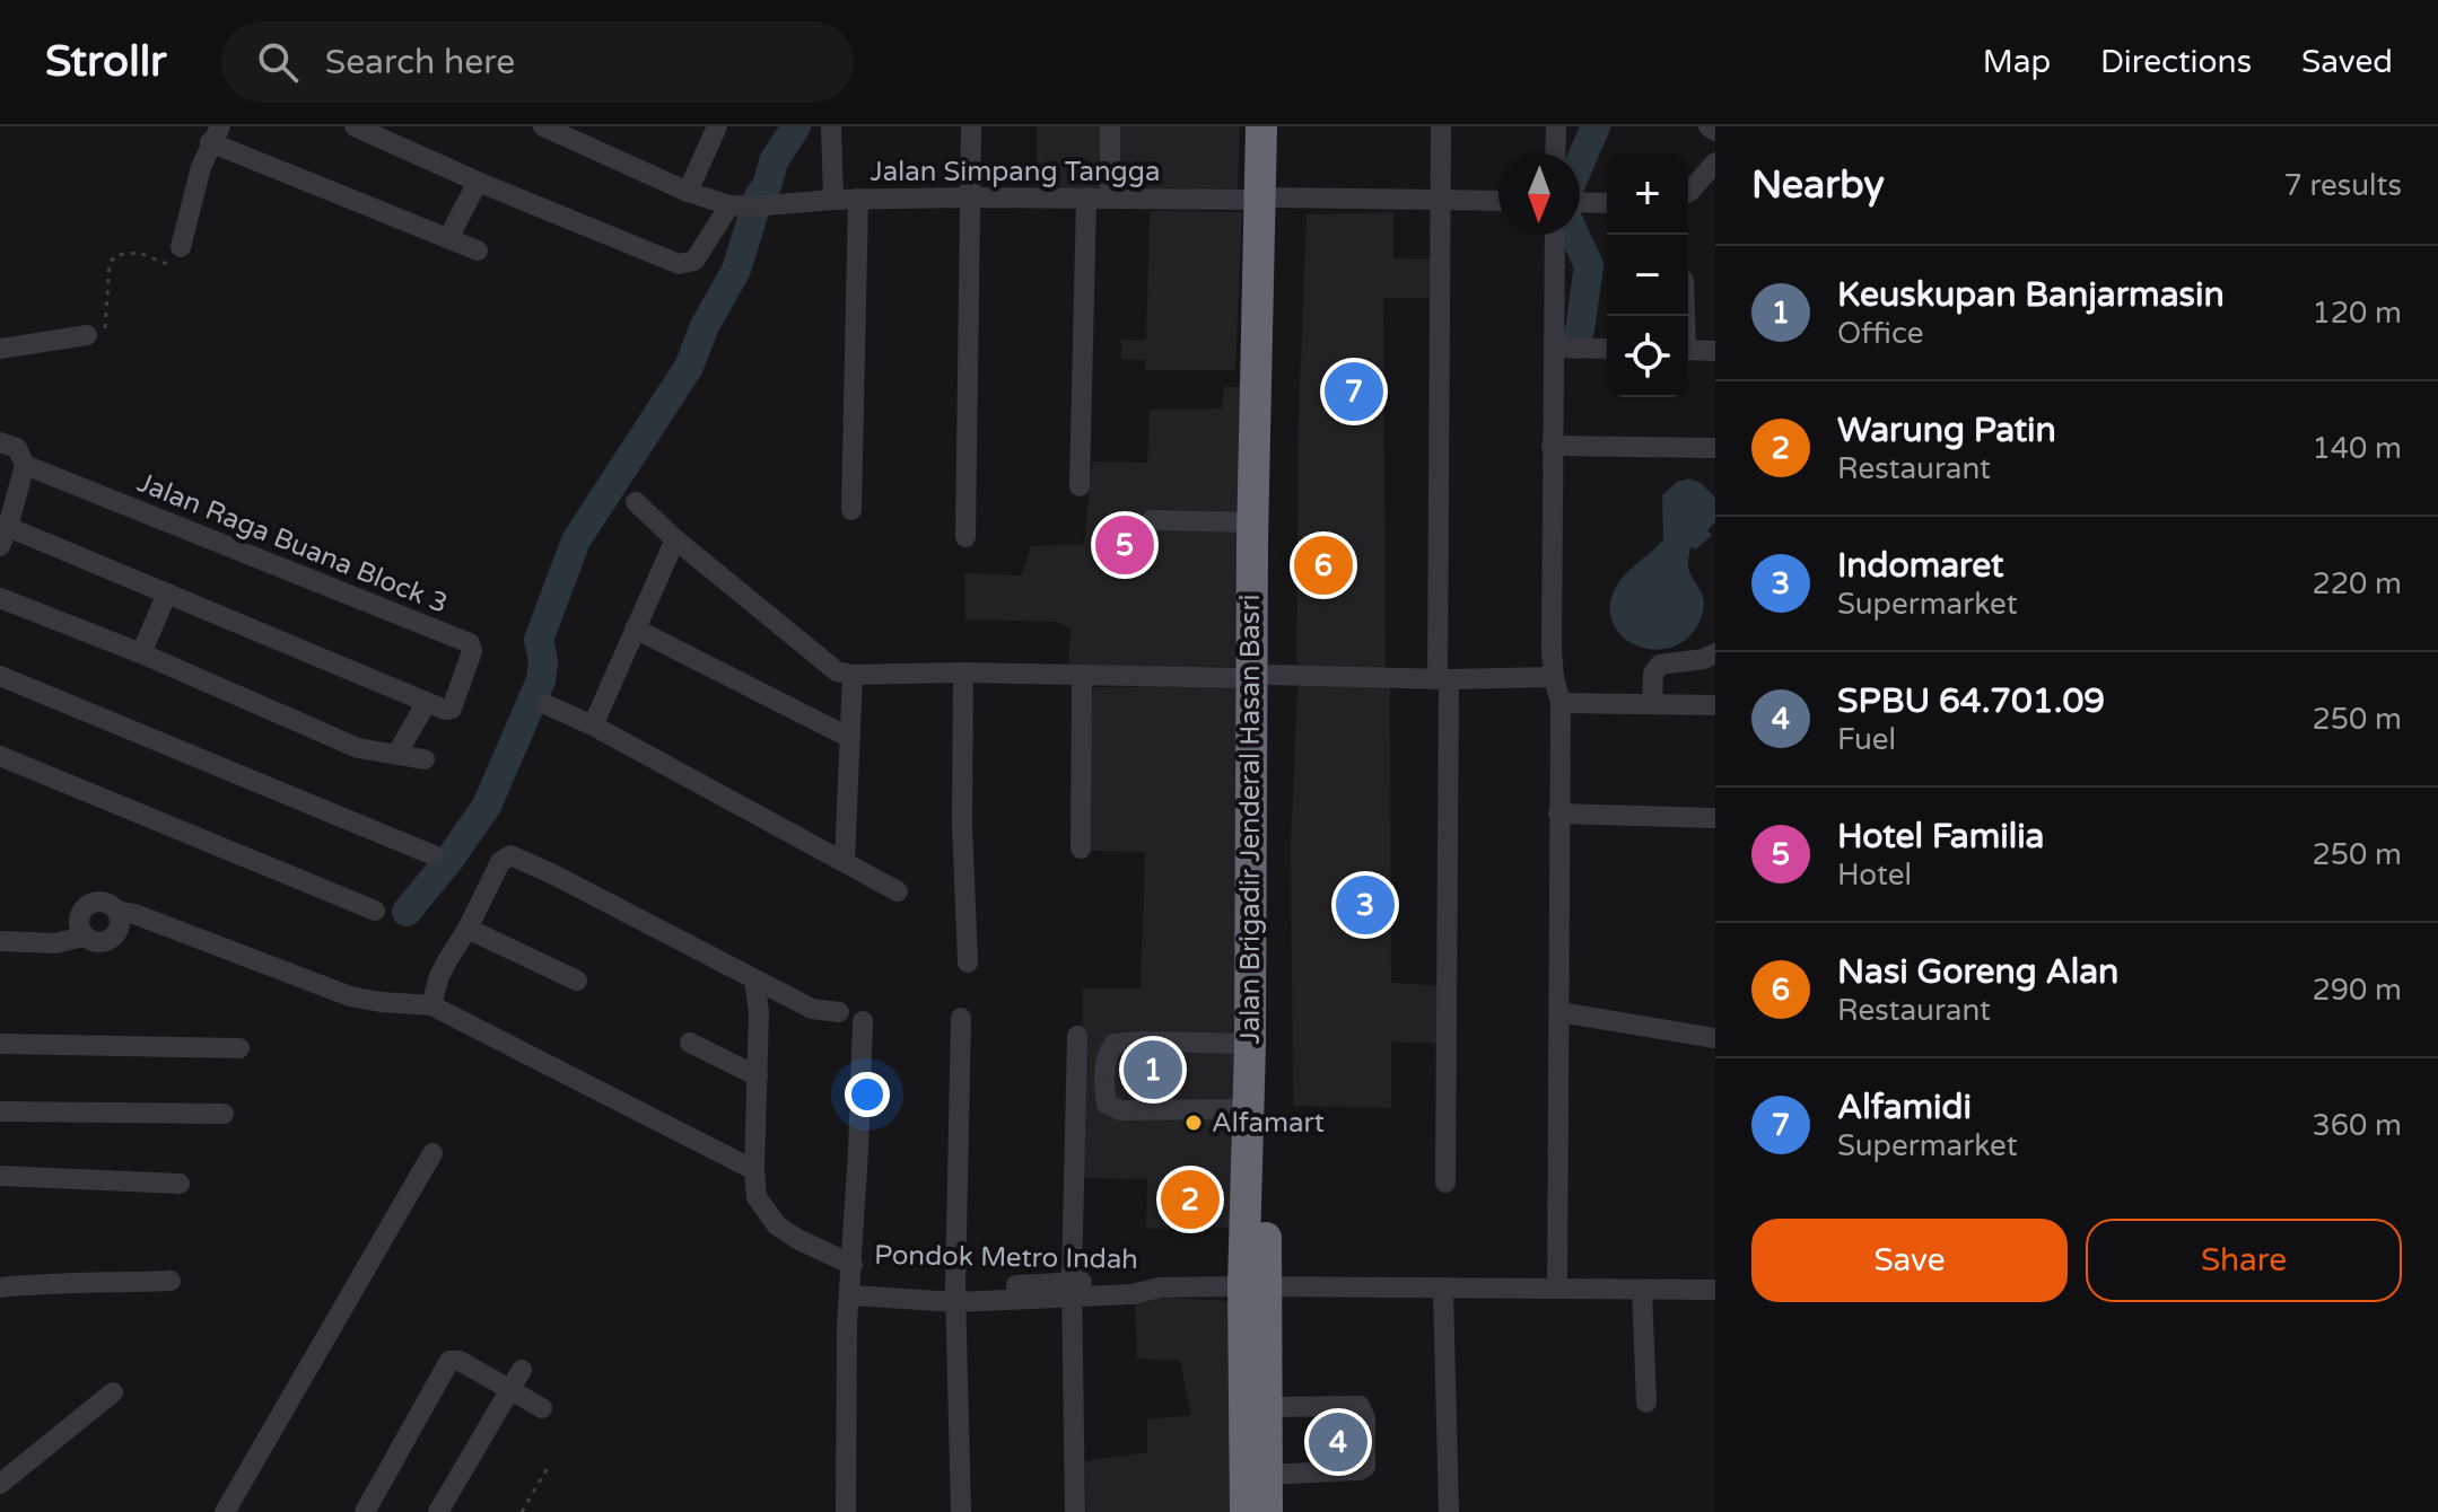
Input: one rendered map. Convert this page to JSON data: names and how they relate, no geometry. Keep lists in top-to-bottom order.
{
  "streets": {
    "highway": ["Jalan Brigadir Jenderal Hasan Basri"],
    "street": ["Jalan Simpang Tangga", "Jalan Raga Buana Block 3", "Pondok Metro Indah"]
  },
  "crossings": [
    ["Jalan Simpang Tangga", "Jalan Brigadir Jenderal Hasan Basri"],
    ["Jalan Brigadir Jenderal Hasan Basri", "Pondok Metro Indah"]
  ],
  "places": ["Alfamart"],
  "north": "bottom",
  "page": {
    "header": "Strollr",
    "search": "Search here",
    "nav": ["Map", "Directions", "Saved"],
    "heading": ["Nearby", "7 results"],
    "map_buttons": ["+", "−"],
    "list": [
      {
        "mark": "1",
        "name": "Keuskupan Banjarmasin",
        "note": "Office",
        "value": "120 m"
      },
      {
        "mark": "2",
        "name": "Warung Patin",
        "note": "Restaurant",
        "value": "140 m"
      },
      {
        "mark": "3",
        "name": "Indomaret",
        "note": "Supermarket",
        "value": "220 m"
      },
      {
        "mark": "4",
        "name": "SPBU 64.701.09",
        "note": "Fuel",
        "value": "250 m"
      },
      {
        "mark": "5",
        "name": "Hotel Familia",
        "note": "Hotel",
        "value": "250 m"
      },
      {
        "mark": "6",
        "name": "Nasi Goreng Alan",
        "note": "Restaurant",
        "value": "290 m"
      },
      {
        "mark": "7",
        "name": "Alfamidi",
        "note": "Supermarket",
        "value": "360 m"
      }
    ],
    "pins": [
      "7",
      "5",
      "6",
      "3",
      "1",
      "2",
      "4"
    ],
    "buttons": ["Save", "Share"]
  }
}
